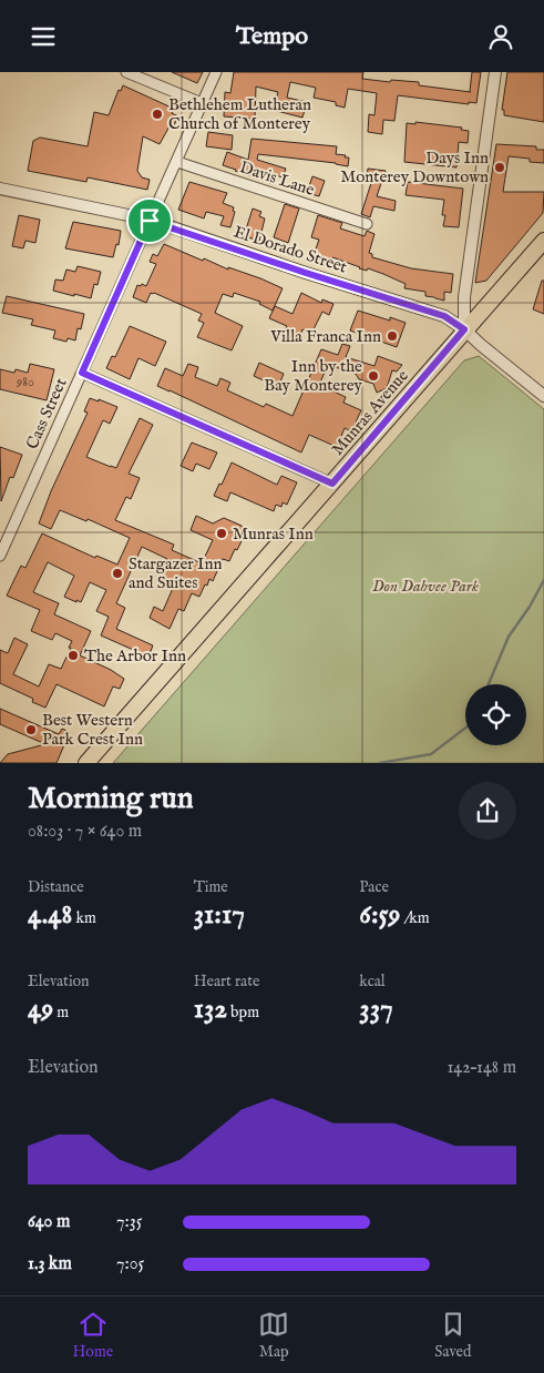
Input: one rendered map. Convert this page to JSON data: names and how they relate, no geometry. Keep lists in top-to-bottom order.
{
  "streets": {
    "main road": ["Munras Avenue"],
    "street": ["Davis Lane", "El Dorado Street", "Cass Street"]
  },
  "crossings": [
    ["Davis Lane", "Cass Street"],
    ["El Dorado Street", "Munras Avenue"],
    ["El Dorado Street", "Cass Street"]
  ],
  "parks": ["Don Dahvee Park"],
  "places": [
    "Bethlehem Lutheran Church of Monterey",
    "Days Inn Monterey Downtown",
    "Villa Franca Inn",
    "Inn by the Bay Monterey",
    "Munras Inn",
    "Stargazer Inn and Suites",
    "The Arbor Inn",
    "Best Western Park Crest Inn"
  ],
  "house_numbers": ["980"],
  "page": {
    "header": "Tempo",
    "heading": ["Morning run", "08:03 · 7 × 640 m"],
    "stats": [
      ["Distance", "4.48 km"],
      ["Time", "31:17"],
      ["Pace", "6:59 /km"],
      ["Elevation", "49 m"],
      ["Heart rate", "132 bpm"],
      ["kcal", "337"]
    ],
    "chart": ["Elevation", "142–148 m"],
    "list": [
      {
        "name": "640 m",
        "note": "7:35"
      },
      {
        "name": "1.3 km",
        "note": "7:05"
      }
    ],
    "tabs": ["Home", "Map", "Saved"]
  }
}
